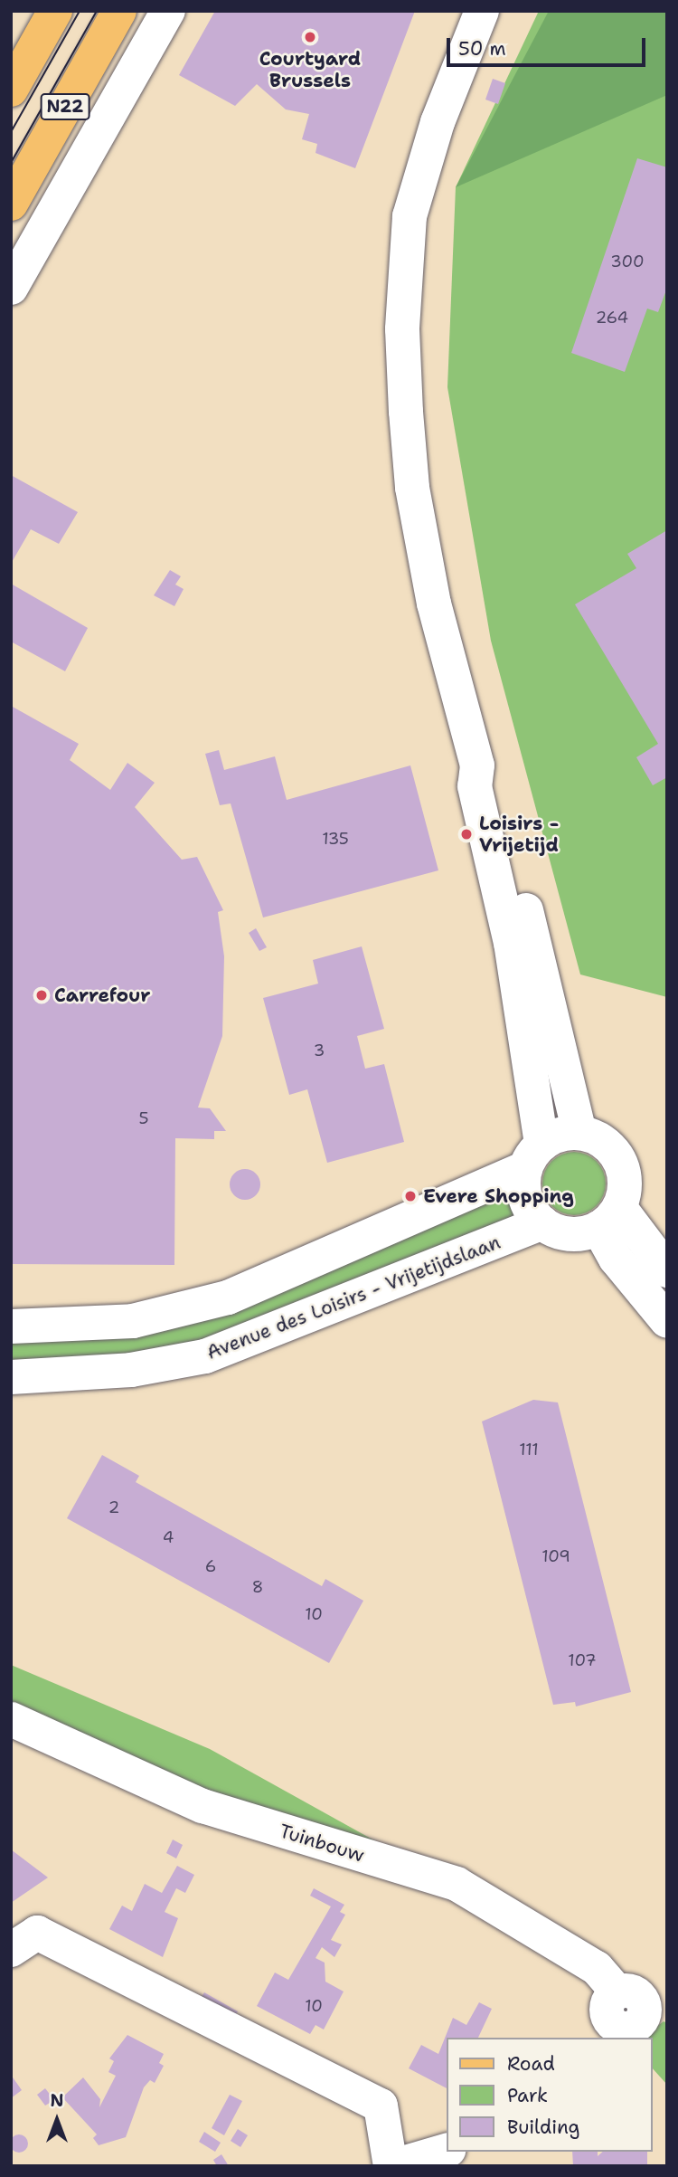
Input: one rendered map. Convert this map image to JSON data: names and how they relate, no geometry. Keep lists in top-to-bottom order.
{
  "streets": {
    "main road": ["N22"],
    "street": ["Avenue des Loisirs - Vrijetijdslaan", "Tuinbouw"]
  },
  "places": [
    "Courtyard Brussels",
    "Loisirs - Vrijetijd",
    "Carrefour",
    "Evere Shopping"
  ],
  "house_numbers": [
    "300",
    "264",
    "135",
    "3",
    "5",
    "111",
    "2",
    "4",
    "109",
    "6",
    "8",
    "10",
    "107",
    "10"
  ],
  "legend": ["Road", "Park", "Building"],
  "scale_bar": "50 m",
  "north": "top"
}
